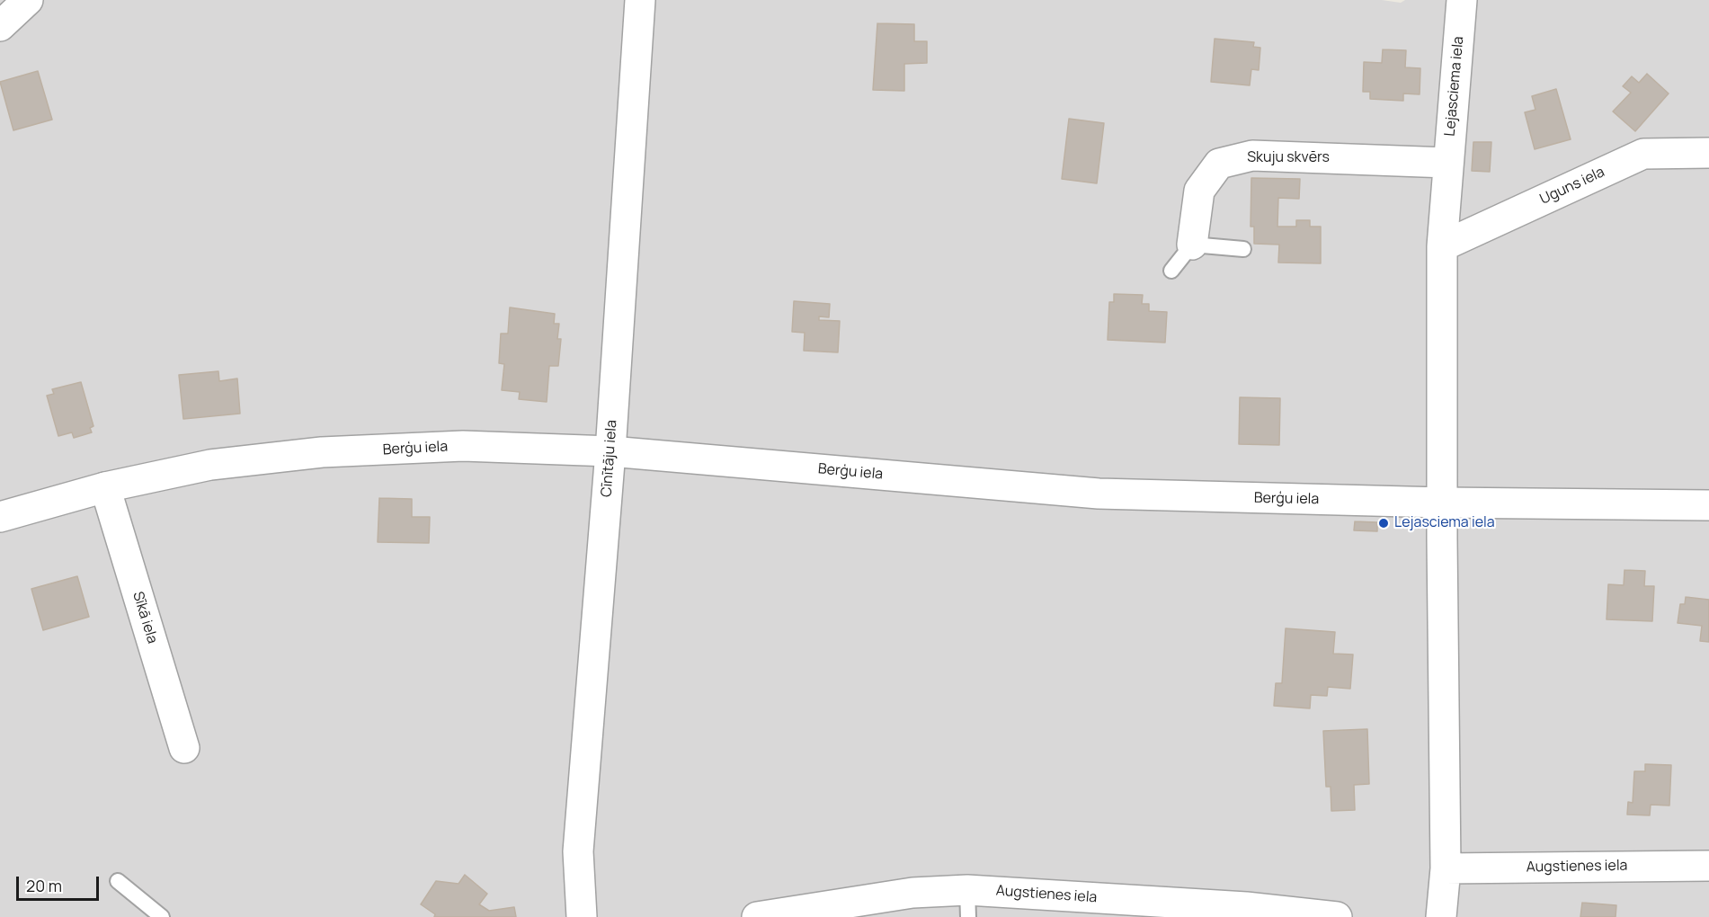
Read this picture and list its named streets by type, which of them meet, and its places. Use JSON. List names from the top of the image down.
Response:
{
  "streets": {
    "street": [
      "Lejasciema iela",
      "Skuju skvērs",
      "Uguns iela",
      "Berģu iela",
      "Cīnītāju iela",
      "Sīkā iela",
      "Augstienes iela"
    ]
  },
  "crossings": [
    ["Lejasciema iela", "Skuju skvērs"],
    ["Lejasciema iela", "Uguns iela"],
    ["Lejasciema iela", "Berģu iela"],
    ["Lejasciema iela", "Augstienes iela"],
    ["Berģu iela", "Cīnītāju iela"],
    ["Berģu iela", "Sīkā iela"]
  ],
  "places": ["Lejasciema iela"],
  "scale_bar": "20 m"
}
